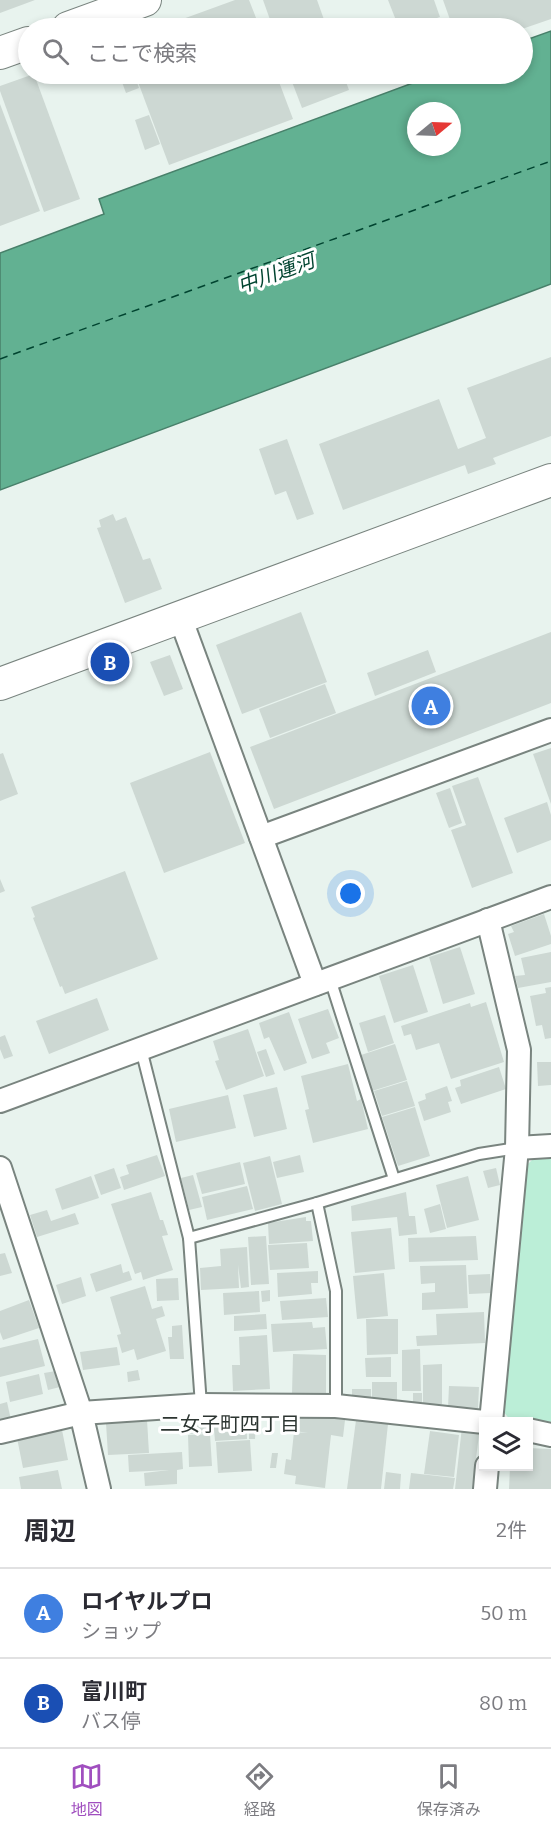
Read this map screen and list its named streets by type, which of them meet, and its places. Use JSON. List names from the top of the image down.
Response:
{
  "districts": ["二女子町四丁目"],
  "water": ["中川運河"],
  "north": "right",
  "page": {
    "search": "ここで検索",
    "pins": ["B", "A"],
    "heading": ["周辺", "2件"],
    "list": [
      {
        "mark": "A",
        "name": "ロイヤルプロ",
        "note": "ショップ",
        "value": "50 m"
      },
      {
        "mark": "B",
        "name": "富川町",
        "note": "バス停",
        "value": "80 m"
      }
    ],
    "nav": ["地図", "経路", "保存済み"]
  }
}
